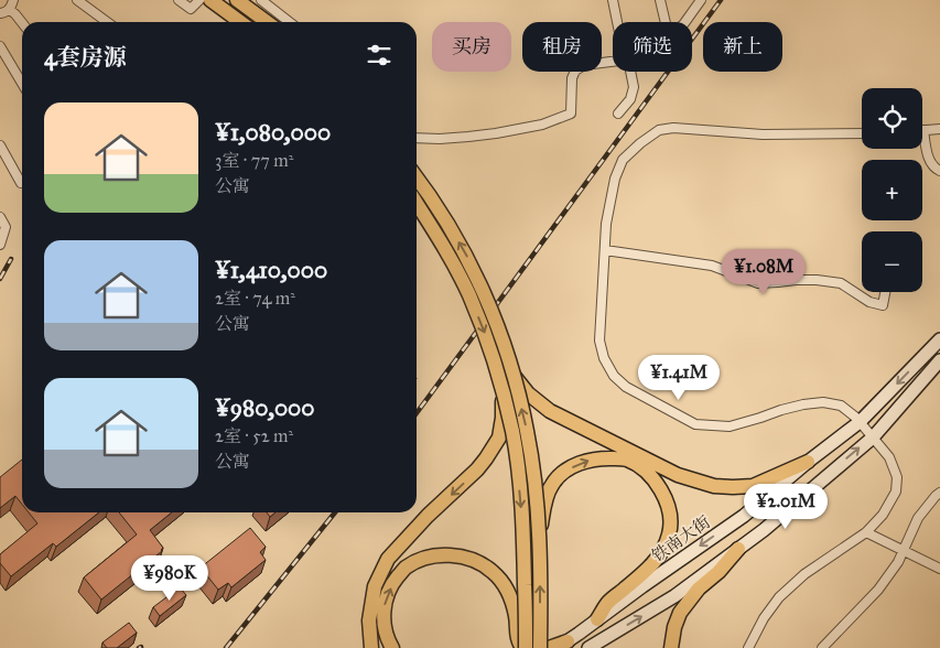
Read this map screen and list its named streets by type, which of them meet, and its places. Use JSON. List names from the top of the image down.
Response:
{
  "streets": {
    "main road": ["铁南大街"]
  },
  "page": {
    "chip": [
      "买房",
      "租房",
      "筛选",
      "新上"
    ],
    "heading": "4套房源",
    "map_buttons": ["+", "−"],
    "list": [
      {
        "name": "¥1,080,000",
        "note": "3室 · 77 m² · 公寓"
      },
      {
        "name": "¥1,410,000",
        "note": "2室 · 74 m² · 公寓"
      },
      {
        "name": "¥980,000",
        "note": "2室 · 52 m² · 公寓"
      }
    ],
    "price": [
      "¥1.08M",
      "¥1.41M",
      "¥2.01M",
      "¥980K"
    ]
  }
}
